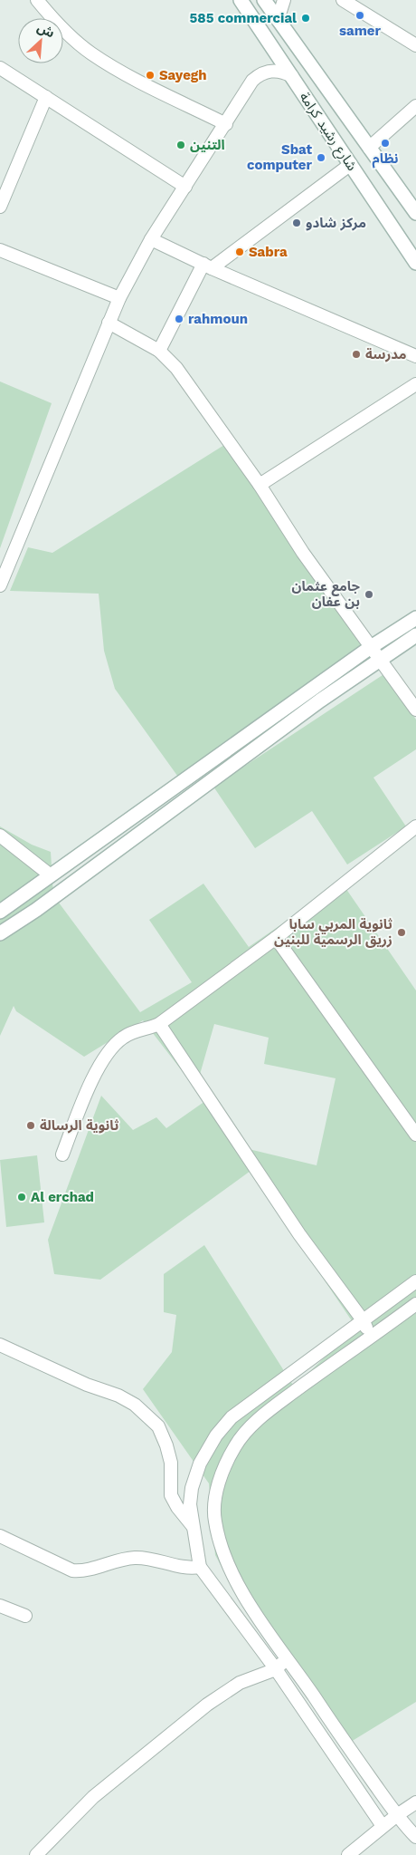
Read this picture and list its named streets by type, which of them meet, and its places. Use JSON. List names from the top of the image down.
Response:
{
  "streets": {
    "street": ["شارع رشيد كرامة"]
  },
  "places": [
    "samer",
    "585 commercial",
    "Sayegh",
    "نظام",
    "التنين",
    "Sbat computer",
    "مركز شادو",
    "Sabra",
    "rahmoun",
    "مدرسة",
    "جامع عثمان بن عفان",
    "ثانوية المربي سابا زريق الرسمية للبنين",
    "ثانوية الرسالة",
    "Al erchad"
  ],
  "north": "top right"
}
